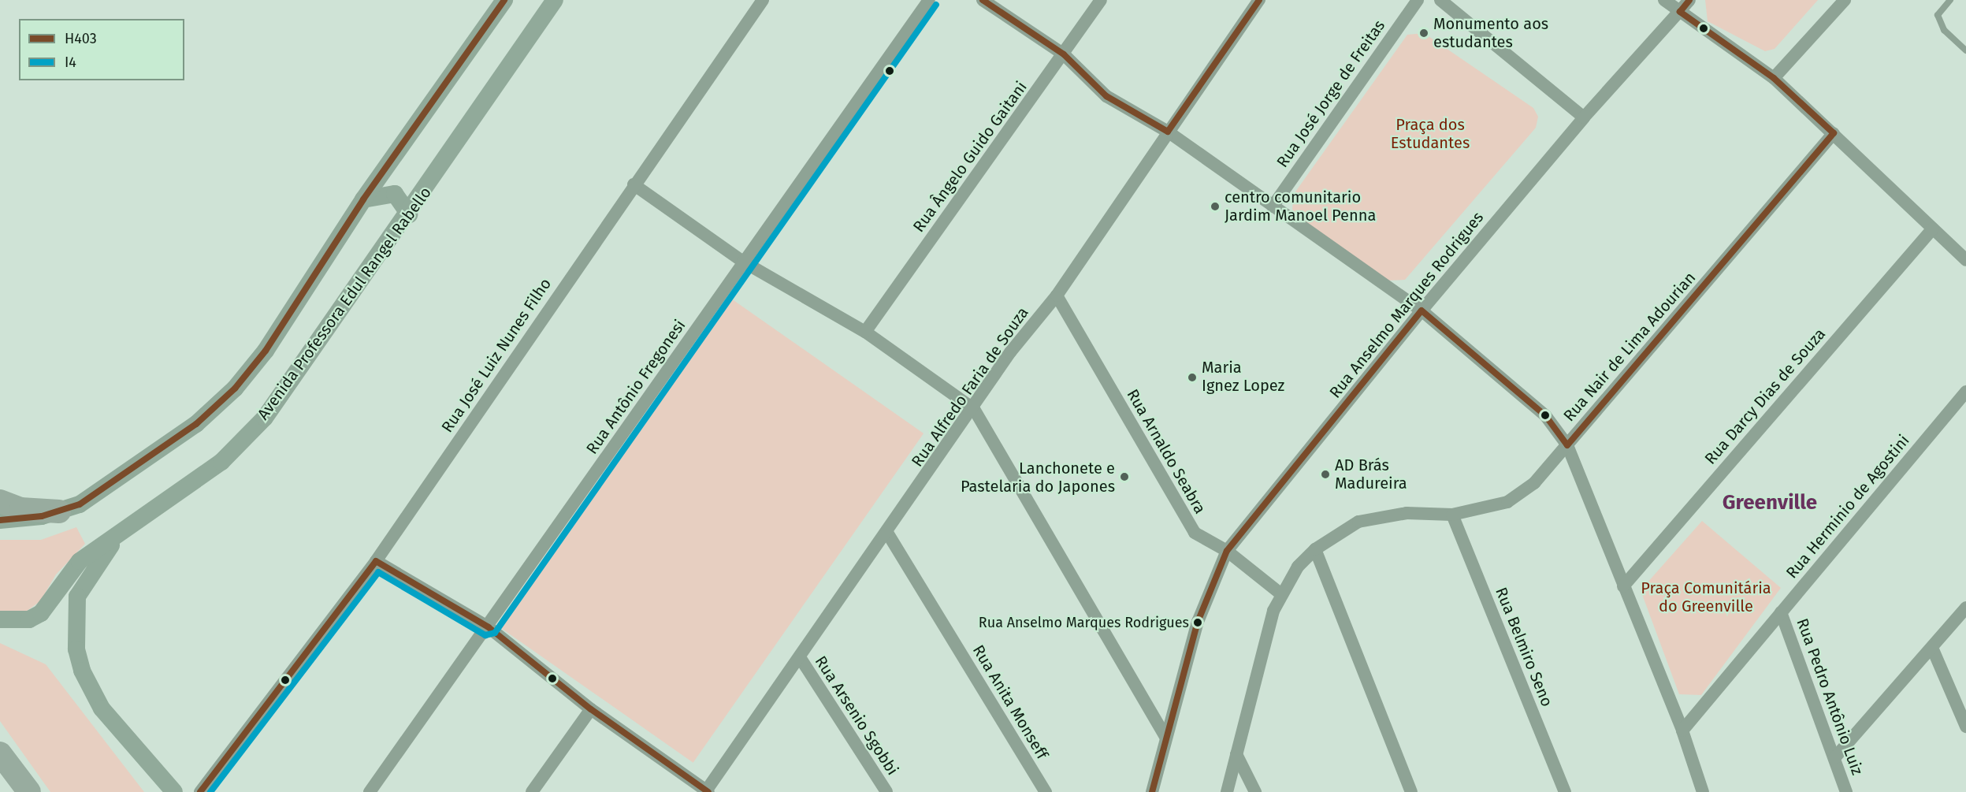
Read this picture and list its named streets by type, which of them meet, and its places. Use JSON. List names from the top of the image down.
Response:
{
  "streets": {
    "main road": ["Avenida Professora Edul Rangel Rabello"],
    "street": [
      "Rua José Jorge de Freitas",
      "Rua Ângelo Guido Gaitani",
      "Rua Anselmo Marques Rodrigues",
      "Rua Nair de Lima Adourian",
      "Rua José Luiz Nunes Filho",
      "Rua Antônio Fregonesi",
      "Rua Alfredo Faria de Souza",
      "Rua Darcy Dias de Souza",
      "Rua Arnaldo Seabra",
      "Rua Herminio de Agostini",
      "Rua Belmiro Seno",
      "Rua Pedro Antônio Luiz",
      "Rua Anita Monseff",
      "Rua Arsenio Sgobbi"
    ]
  },
  "crossings": [
    ["Rua Anselmo Marques Rodrigues", "Rua Arnaldo Seabra"],
    ["Rua Nair de Lima Adourian", "Rua Arnaldo Seabra"],
    ["Rua Nair de Lima Adourian", "Rua Belmiro Seno"],
    ["Rua Alfredo Faria de Souza", "Rua Arnaldo Seabra"],
    ["Rua Alfredo Faria de Souza", "Rua Anita Monseff"],
    ["Rua Alfredo Faria de Souza", "Rua Arsenio Sgobbi"],
    ["Rua Herminio de Agostini", "Rua Pedro Antônio Luiz"]
  ],
  "districts": ["Greenville"],
  "parks": ["Praça dos Estudantes", "Praça Comunitária do Greenville"],
  "places": [
    "Monumento aos estudantes",
    "centro comunitario Jardim Manoel Penna",
    "Maria Ignez Lopez",
    "AD Brás Madureira",
    "Lanchonete e Pastelaria do Japones",
    "Rua Anselmo Marques Rodrigues"
  ],
  "lines": ["transit line H403", "transit line I4"],
  "legend": ["H403", "I4"]
}
